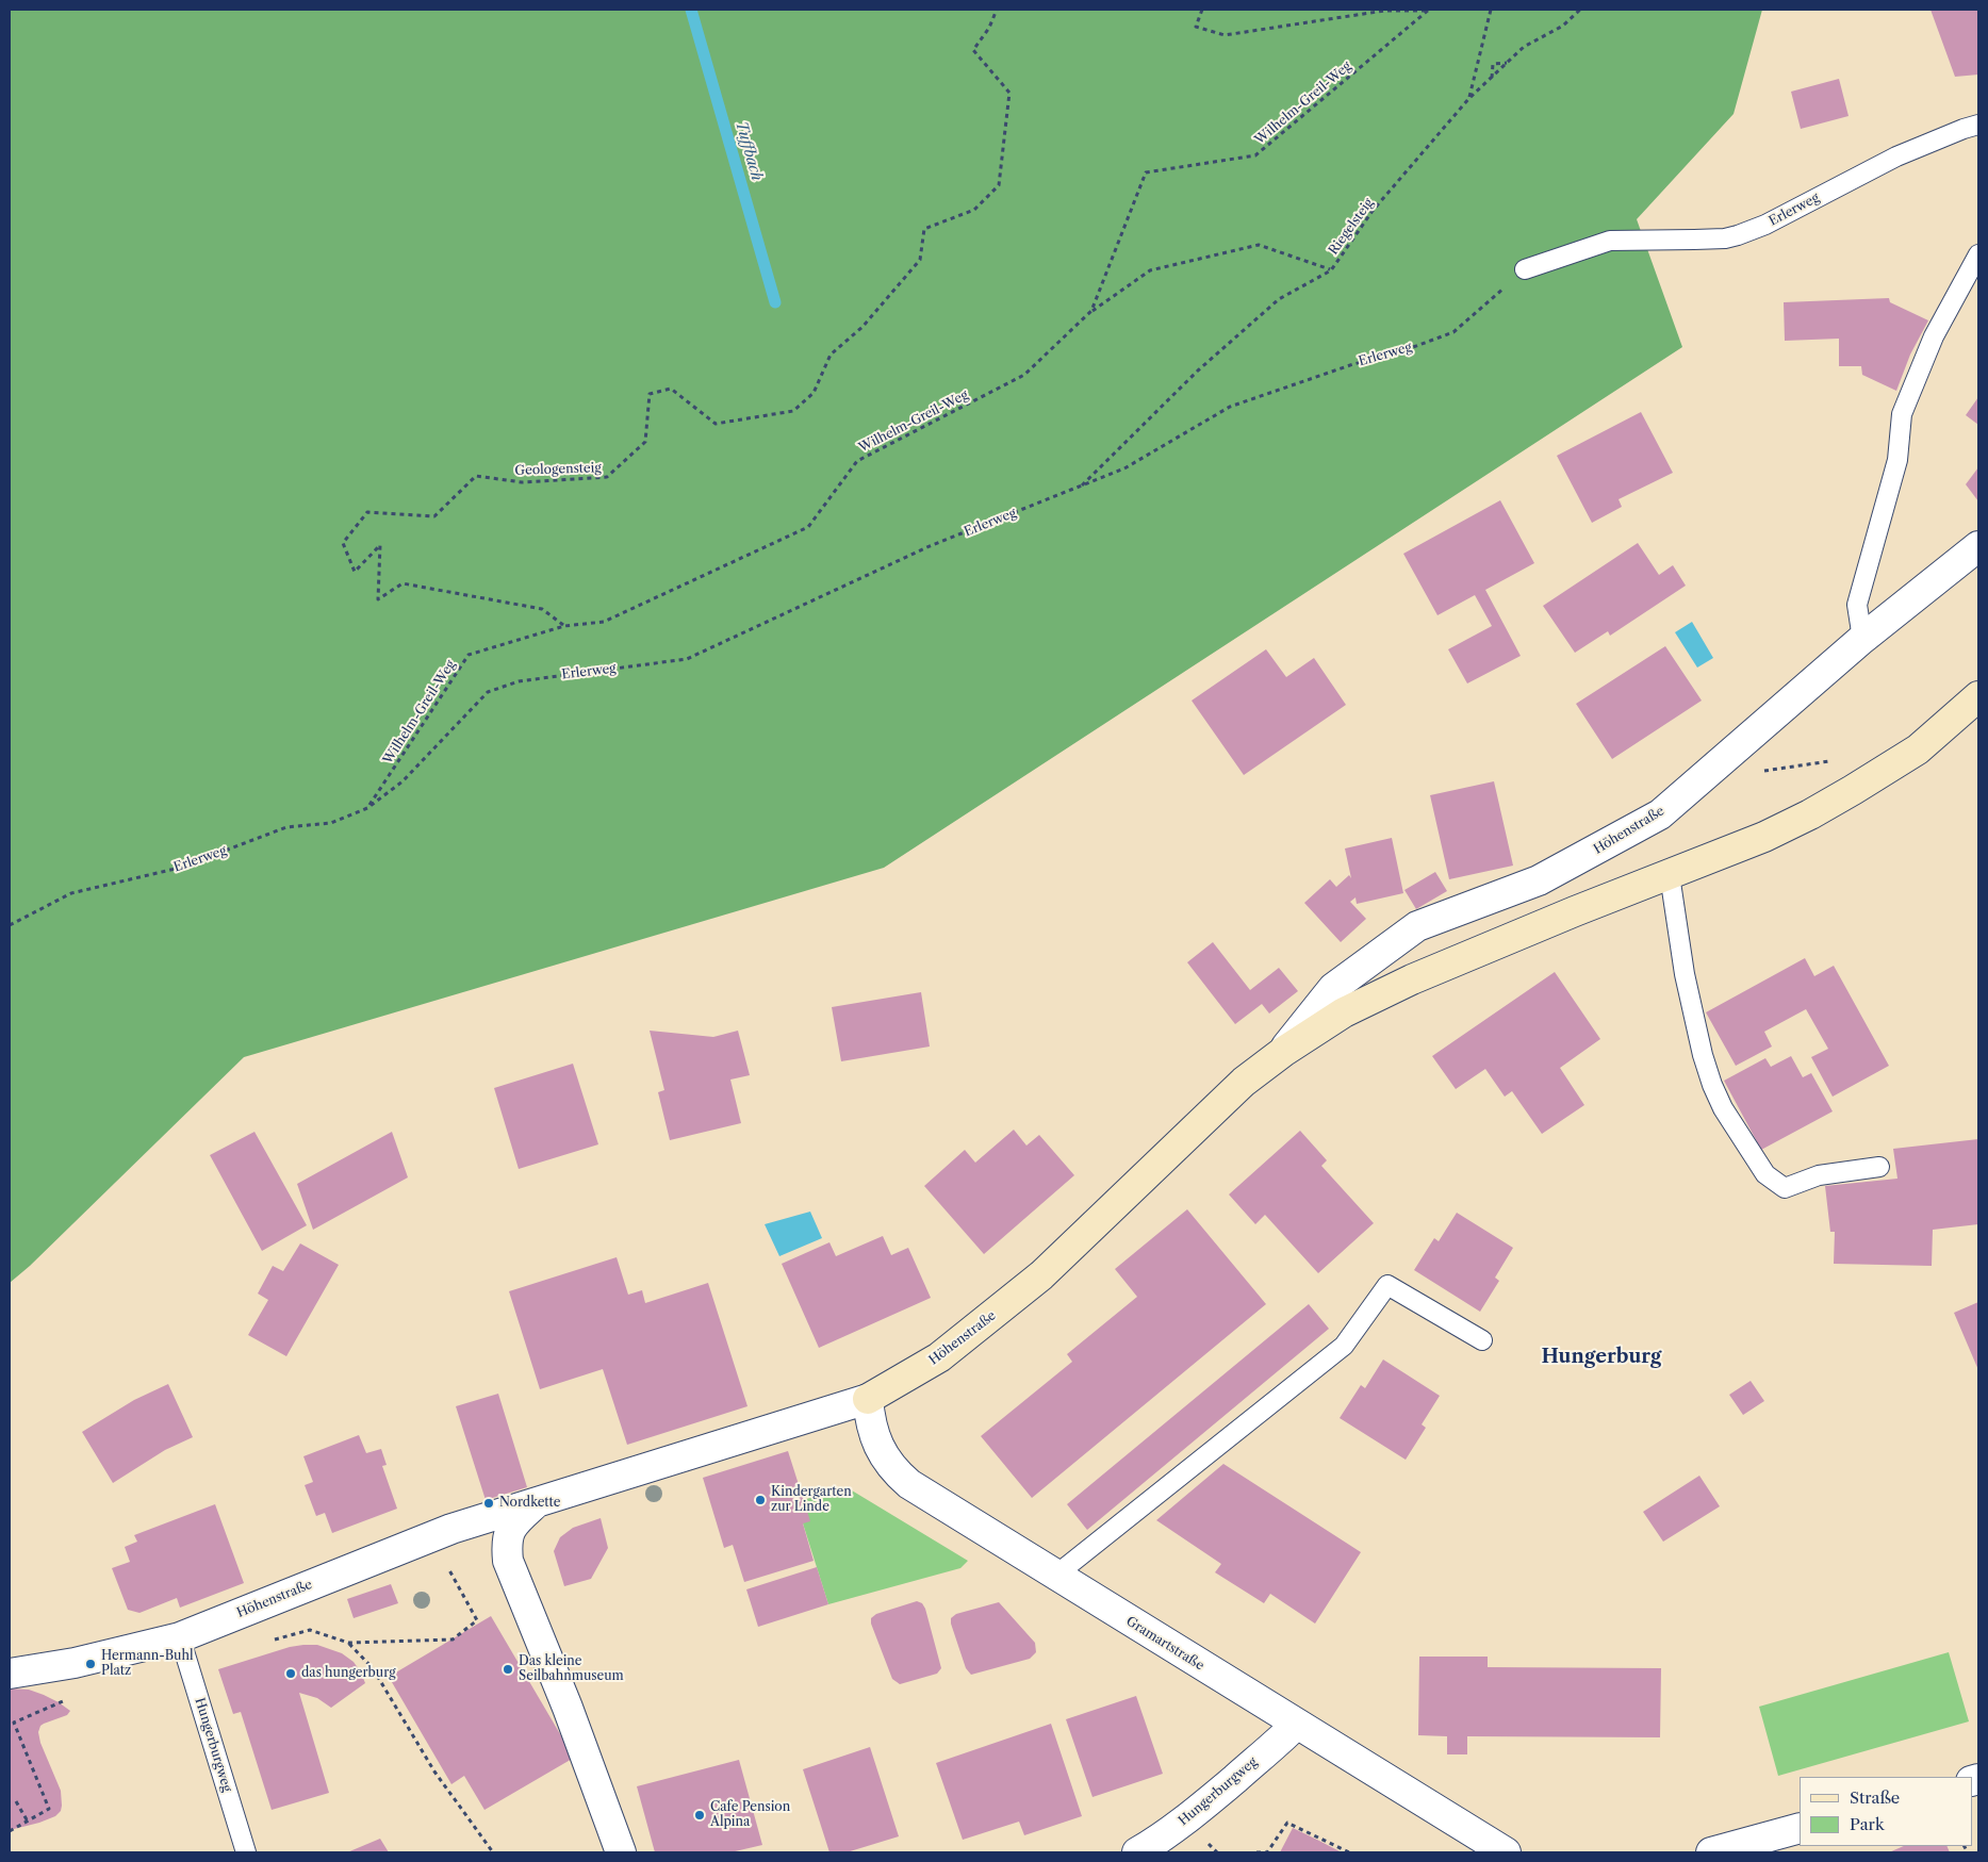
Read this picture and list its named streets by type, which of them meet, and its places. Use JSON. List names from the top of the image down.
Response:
{
  "streets": {
    "street": ["Höhenstraße", "Gramartstraße", "Hungerburgweg"],
    "lane": ["Erlerweg"],
    "path": ["Wilhelm-Greil-Weg", "Riegelsteig", "Geologensteig"]
  },
  "crossings": [
    ["Wilhelm-Greil-Weg", "Erlerweg"],
    ["Wilhelm-Greil-Weg", "Geologensteig"],
    ["Erlerweg", "Riegelsteig"],
    ["Höhenstraße", "Gramartstraße"],
    ["Höhenstraße", "Hungerburgweg"],
    ["Gramartstraße", "Hungerburgweg"]
  ],
  "districts": ["Hungerburg"],
  "water": ["Tuffbach"],
  "places": [
    "Kindergarten zur Linde",
    "Nordkette",
    "Hermann-Buhl Platz",
    "Das kleine Seilbahnmuseum",
    "das hungerburg",
    "Cafe Pension Alpina"
  ],
  "legend": ["Straße", "Park"]
}
